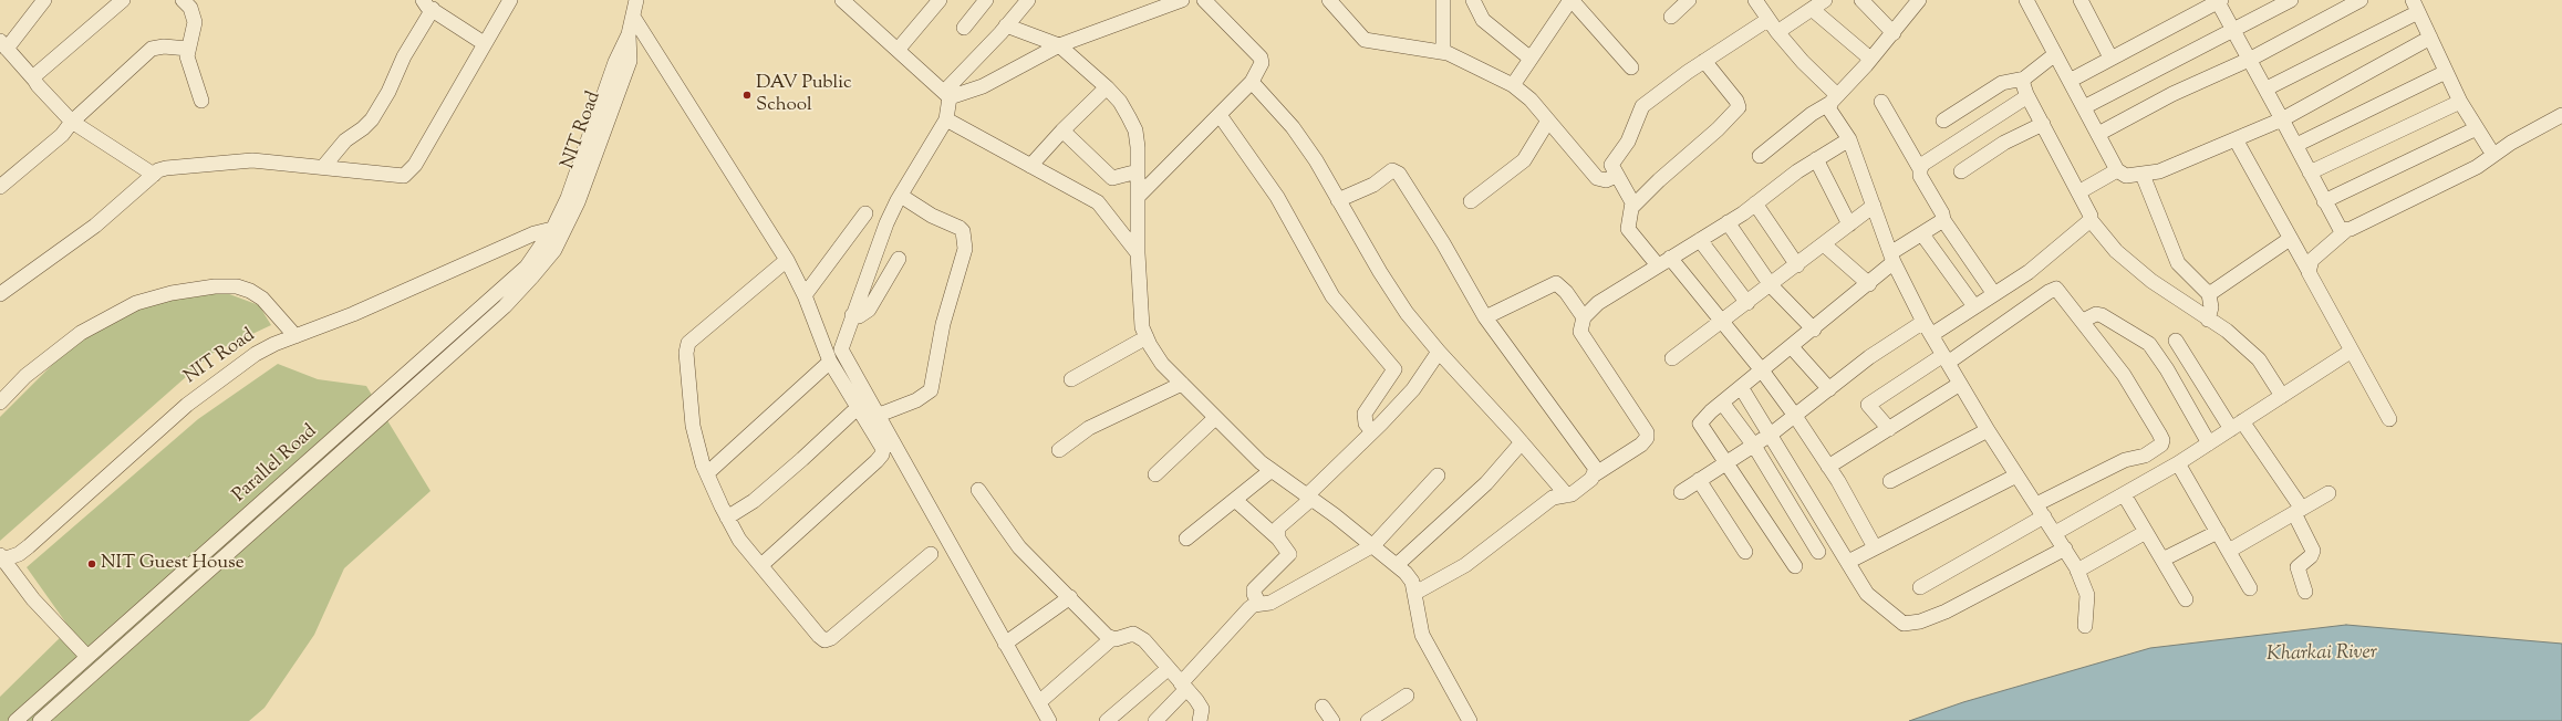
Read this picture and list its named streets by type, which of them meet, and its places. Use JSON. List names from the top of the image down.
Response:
{
  "streets": {
    "street": ["NIT Road", "Parallel Road"]
  },
  "crossings": [
    ["NIT Road", "Parallel Road"]
  ],
  "water": ["Kharkai River"],
  "places": ["DAV Public School", "NIT Guest House"]
}
